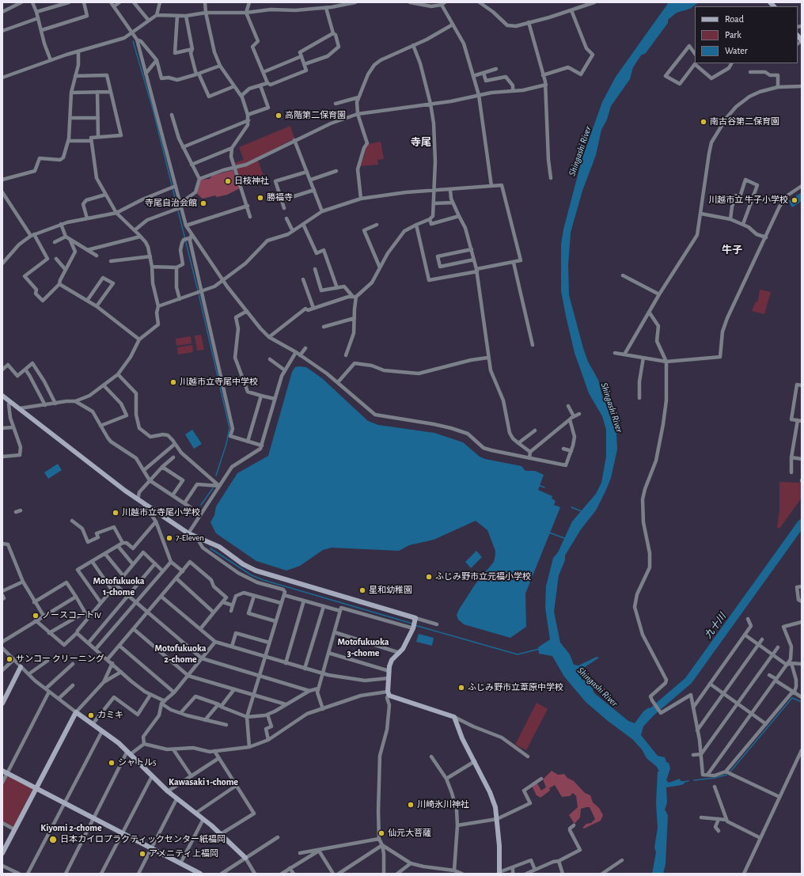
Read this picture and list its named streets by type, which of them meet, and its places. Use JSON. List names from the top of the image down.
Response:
{
  "districts": [
    "寺尾",
    "牛子",
    "Motofukuoka 1-chome",
    "Motofukuoka 3-chome",
    "Motofukuoka 2-chome",
    "Kawasaki 1-chome",
    "Kiyomi 2-chome"
  ],
  "water": ["Shingashi River", "九十川"],
  "places": [
    "高階第二保育園",
    "南古谷第二保育園",
    "日枝神社",
    "勝福寺",
    "川越市立 牛子小学校",
    "寺尾自治会館",
    "川越市立寺尾中学校",
    "川越市立寺尾小学校",
    "7-Eleven",
    "ふじみ野市立元福小学校",
    "星和幼稚園",
    "ノースコートIV",
    "サンコー クリーニング",
    "ふじみ野市立葦原中学校",
    "カミキ",
    "シャトル5",
    "川崎氷川神社",
    "仙元大菩薩",
    "日本カイロプラクティックセンター紙福岡",
    "アメニティ上福岡"
  ],
  "legend": ["Road", "Park", "Water"]
}
